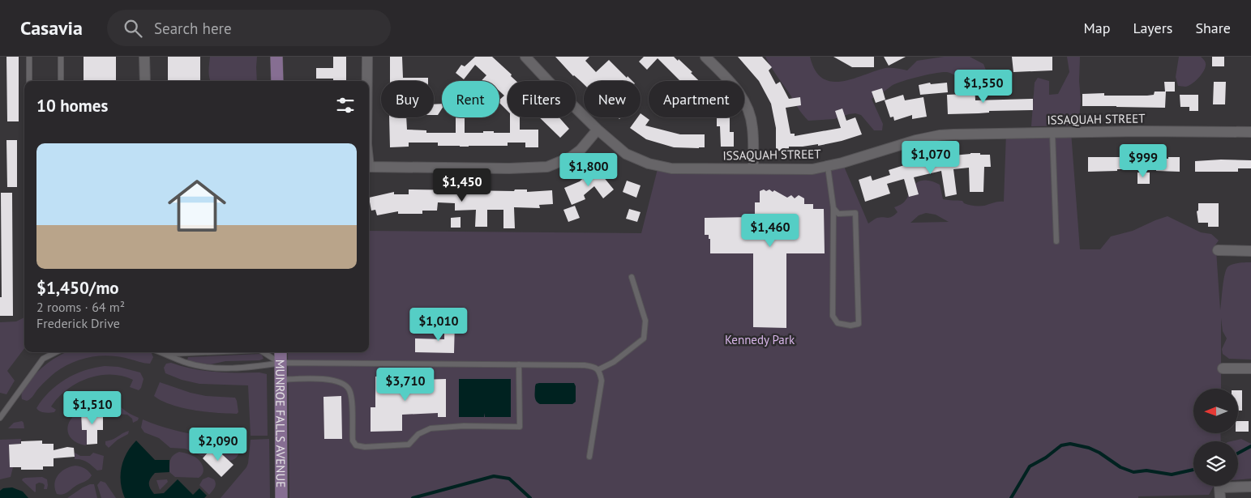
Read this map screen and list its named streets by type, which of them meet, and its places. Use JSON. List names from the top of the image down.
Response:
{
  "streets": {
    "street": ["ISSAQUAH STREET", "MUNROE FALLS AVENUE"]
  },
  "parks": ["Kennedy Park"],
  "north": "left",
  "page": {
    "header": "Casavia",
    "search": "Search here",
    "nav": ["Map", "Layers", "Share"],
    "price": [
      "$1,550",
      "$1,070",
      "$999",
      "$1,800",
      "$1,450",
      "$1,460",
      "$1,010",
      "$3,710",
      "$1,510",
      "$2,090"
    ],
    "chip": [
      "Buy",
      "Rent",
      "Filters",
      "New",
      "Apartment"
    ],
    "heading": "10 homes",
    "list": [
      {
        "name": "$1,450/mo",
        "note": "2 rooms · 64 m² · Frederick Drive"
      }
    ]
  }
}
